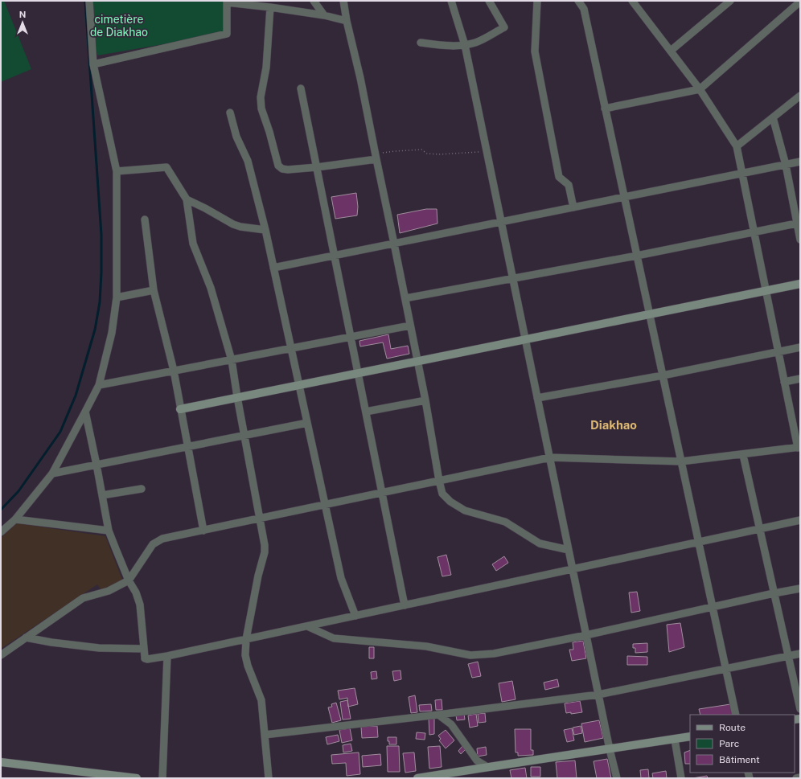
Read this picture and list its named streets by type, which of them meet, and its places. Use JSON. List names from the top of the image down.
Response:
{
  "districts": ["Diakhao"],
  "parks": ["cimetière de Diakhao"],
  "legend": ["Route", "Parc", "Bâtiment"],
  "north": "top"
}
